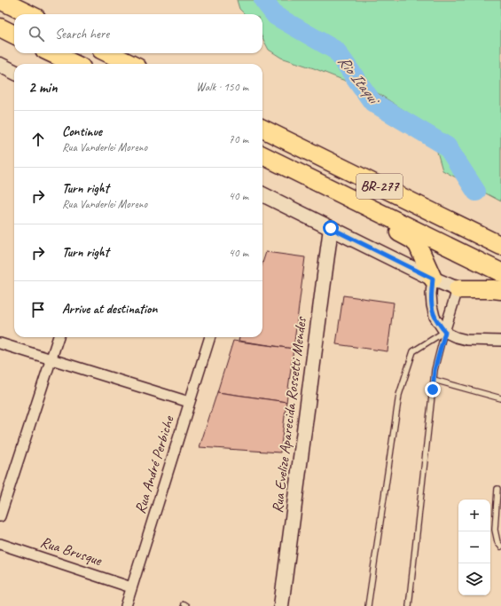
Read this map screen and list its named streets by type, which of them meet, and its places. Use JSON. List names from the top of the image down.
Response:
{
  "streets": {
    "highway": ["BR-277"],
    "street": ["Rua Evelize Aparecida Rossetti Mendes", "Rua André Perbiche", "Rua Brusque"]
  },
  "crossings": [
    ["Rua André Perbiche", "Rua Brusque"]
  ],
  "water": ["Rio Itaqui"],
  "page": {
    "search": "Search here",
    "heading": ["2 min", "Walk · 150 m"],
    "list": [
      ["Continue", "Rua Vanderlei Moreno", "70 m"],
      ["Turn right", "Rua Vanderlei Moreno", "40 m"],
      ["Turn right", "40 m"],
      "Arrive at destination"
    ],
    "map_buttons": ["+", "−"]
  }
}
